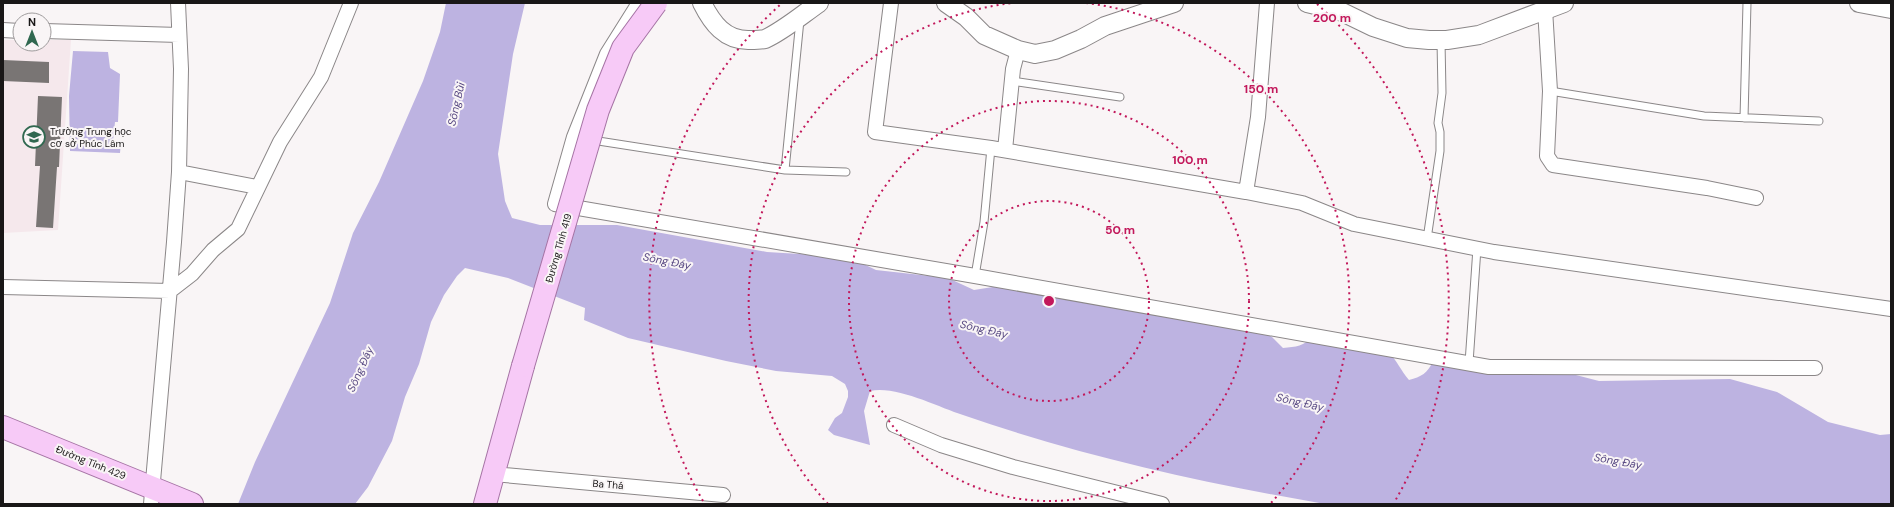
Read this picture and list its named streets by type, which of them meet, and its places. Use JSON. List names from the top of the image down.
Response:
{
  "streets": {
    "main road": ["Đường Tỉnh 419", "Đường Tỉnh 429"],
    "street": ["Ba Thá"]
  },
  "crossings": [
    ["Đường Tỉnh 419", "Ba Thá"]
  ],
  "water": ["Sông Bùi", "Sông Đáy"],
  "places": {
    "school or university": ["Trường Trung học cơ sở Phúc Lâm"]
  },
  "north": "top",
  "rings": [
    "200 m",
    "150 m",
    "100 m",
    "50 m"
  ]
}
